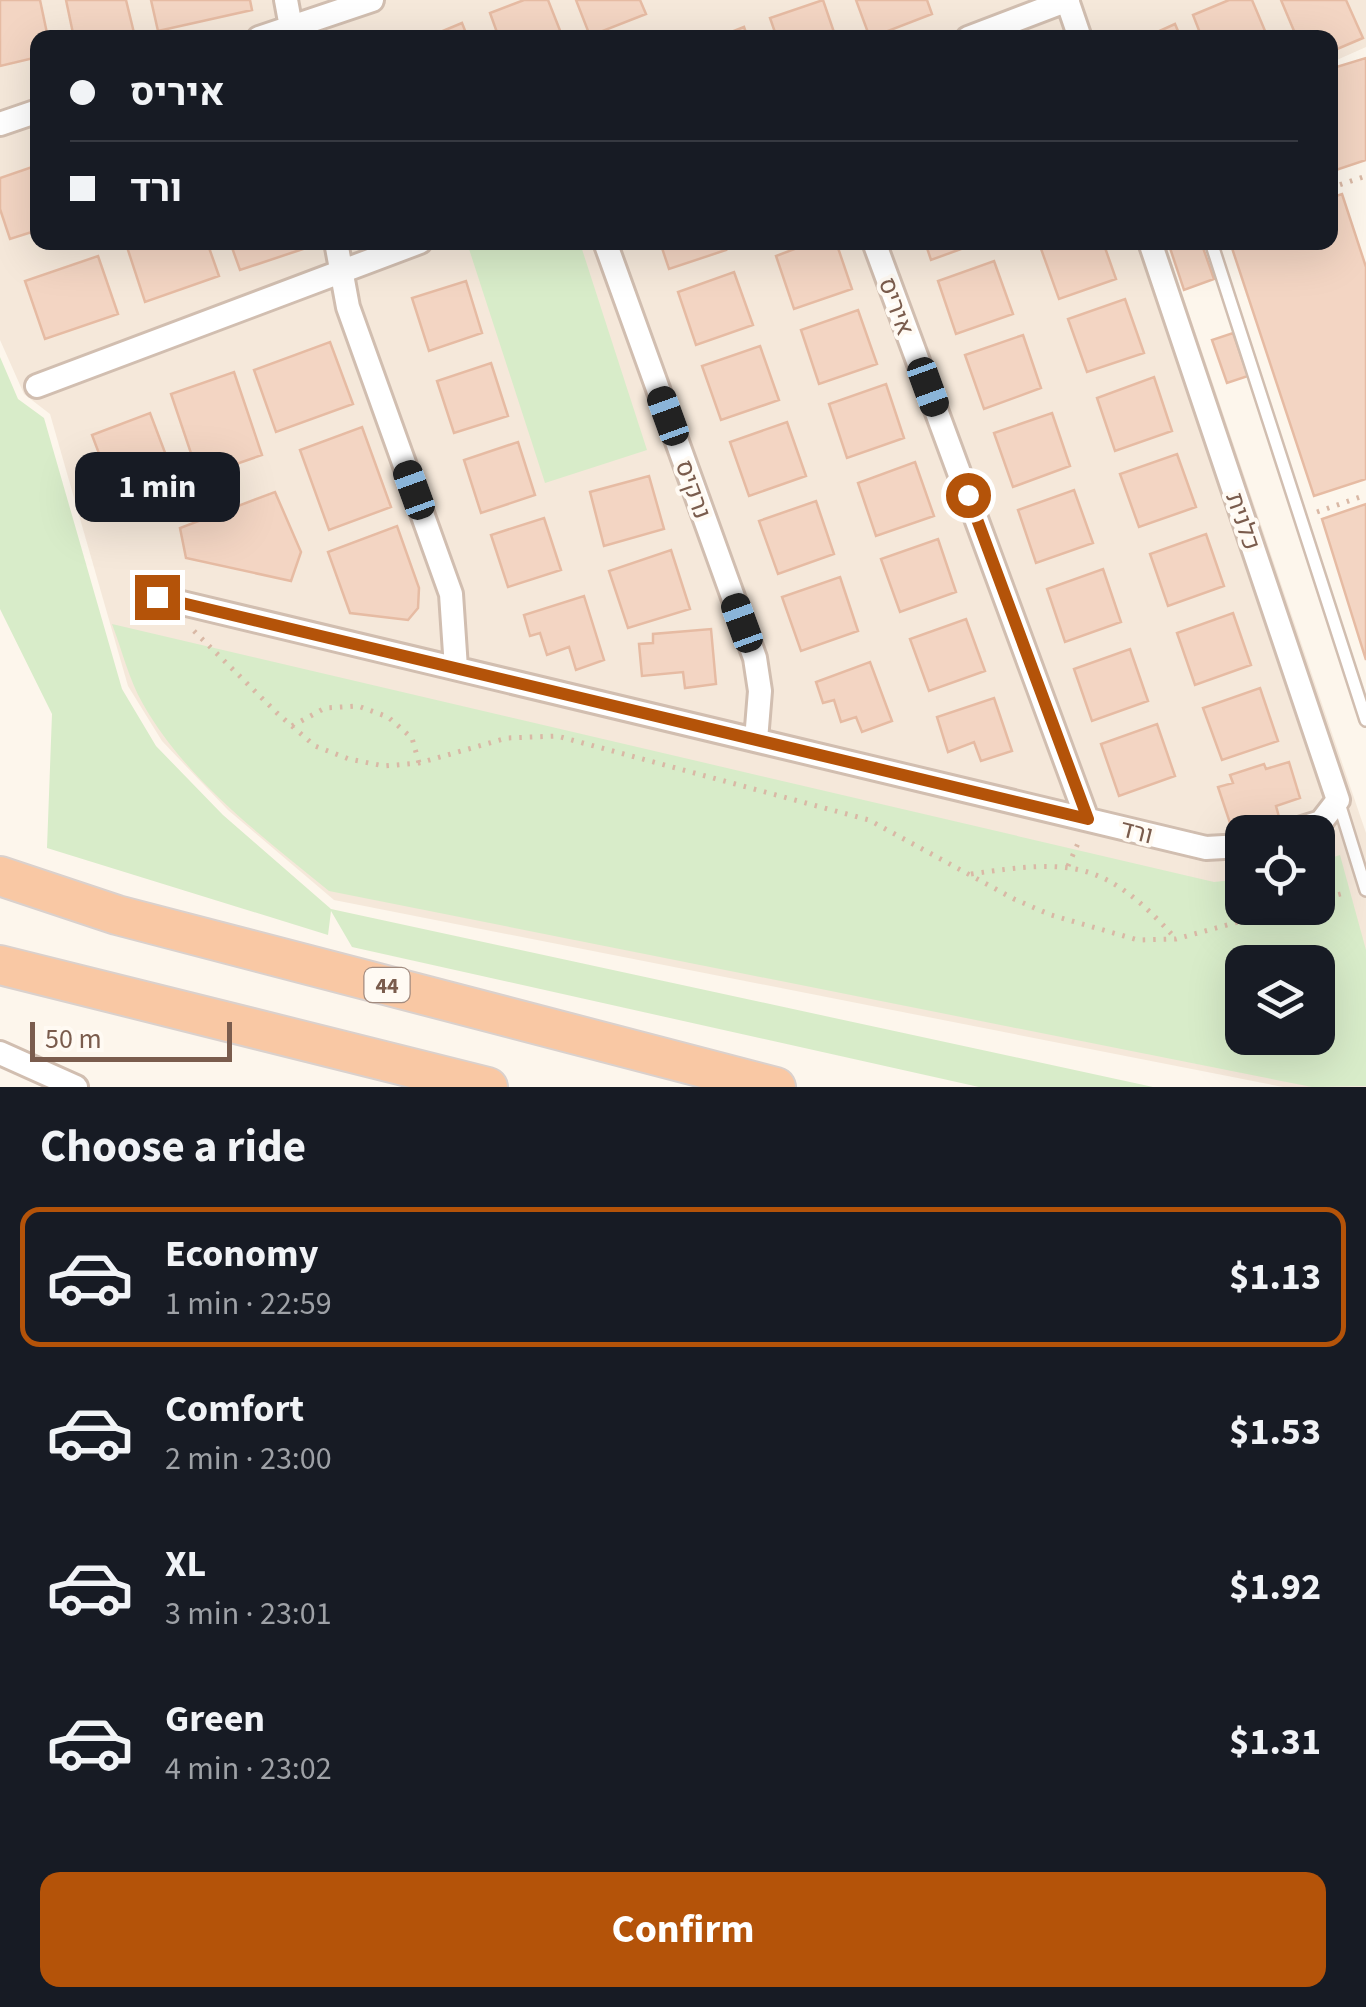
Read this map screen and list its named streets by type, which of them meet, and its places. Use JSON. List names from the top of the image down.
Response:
{
  "streets": {
    "highway": ["44"],
    "street": [
      "איריס",
      "נרקיס",
      "כלנית",
      "ורד"
    ]
  },
  "crossings": [
    ["איריס", "ורד"],
    ["נרקיס", "ורד"]
  ],
  "scale_bar": "50 m",
  "page": {
    "banner": ["איריס", "ורד"],
    "bubble": "1 min",
    "scale": "50 m",
    "heading": "Choose a ride",
    "list": [
      {
        "name": "Economy",
        "note": "1 min · 22:59",
        "value": "$1.13"
      },
      {
        "name": "Comfort",
        "note": "2 min · 23:00",
        "value": "$1.53"
      },
      {
        "name": "XL",
        "note": "3 min · 23:01",
        "value": "$1.92"
      },
      {
        "name": "Green",
        "note": "4 min · 23:02",
        "value": "$1.31"
      }
    ],
    "buttons": "Confirm"
  }
}
